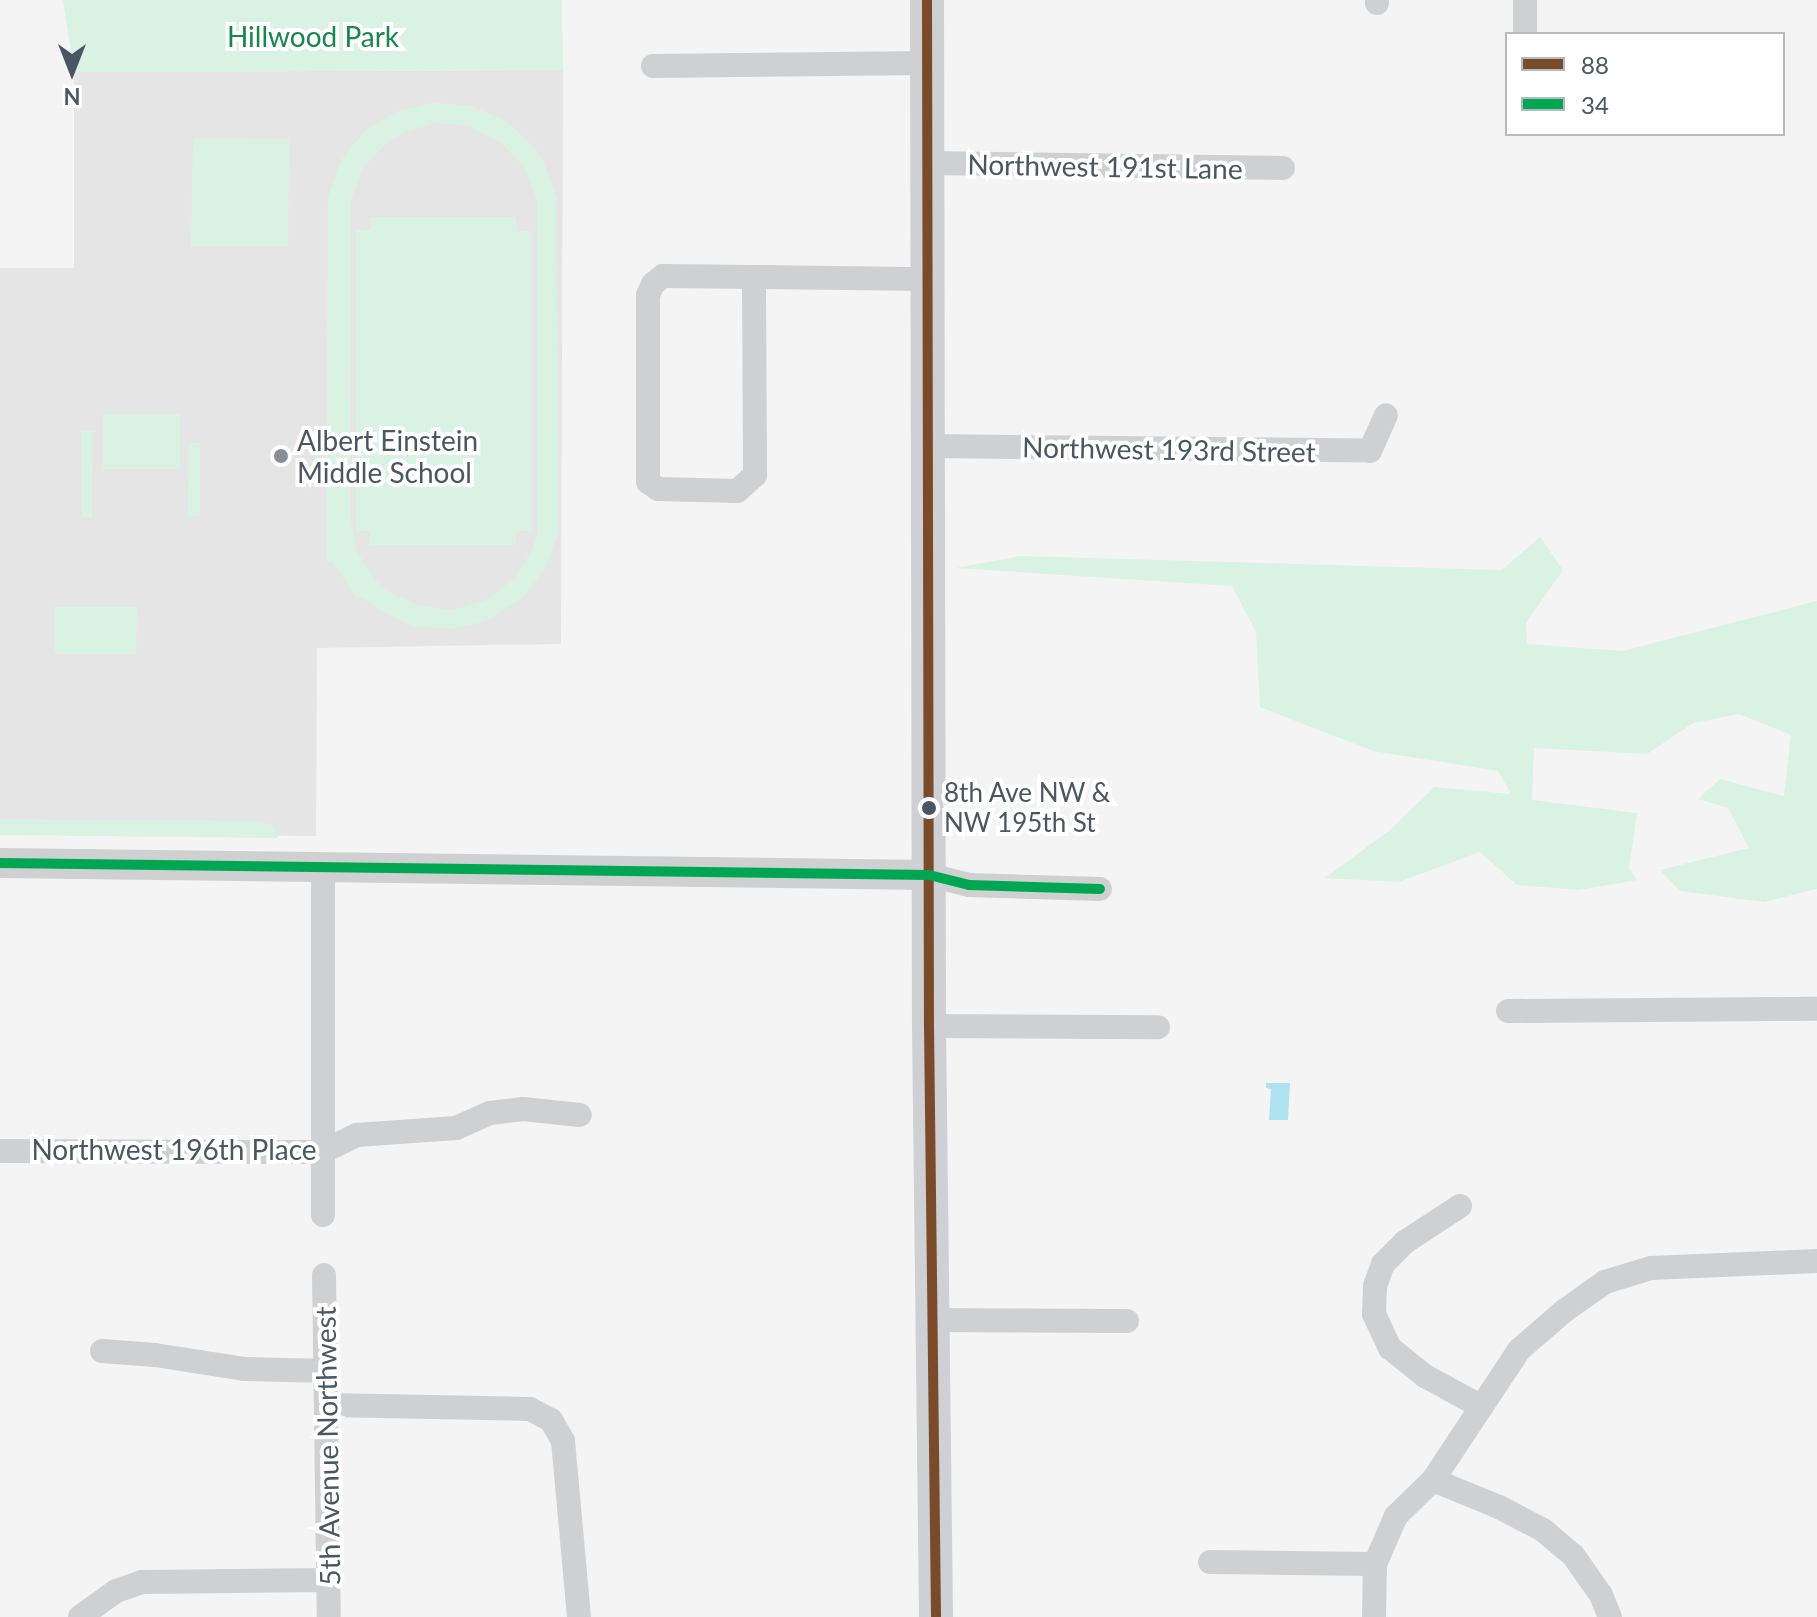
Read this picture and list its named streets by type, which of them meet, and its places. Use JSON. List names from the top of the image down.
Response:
{
  "streets": {
    "street": [
      "Northwest 191st Lane",
      "Northwest 193rd Street",
      "Northwest 196th Place",
      "5th Avenue Northwest"
    ]
  },
  "parks": ["Hillwood Park"],
  "places": ["Albert Einstein Middle School", "8th Ave NW & NW 195th St"],
  "lines": ["transit line 88", "transit line 34"],
  "legend": ["88", "34"],
  "north": "bottom"
}
